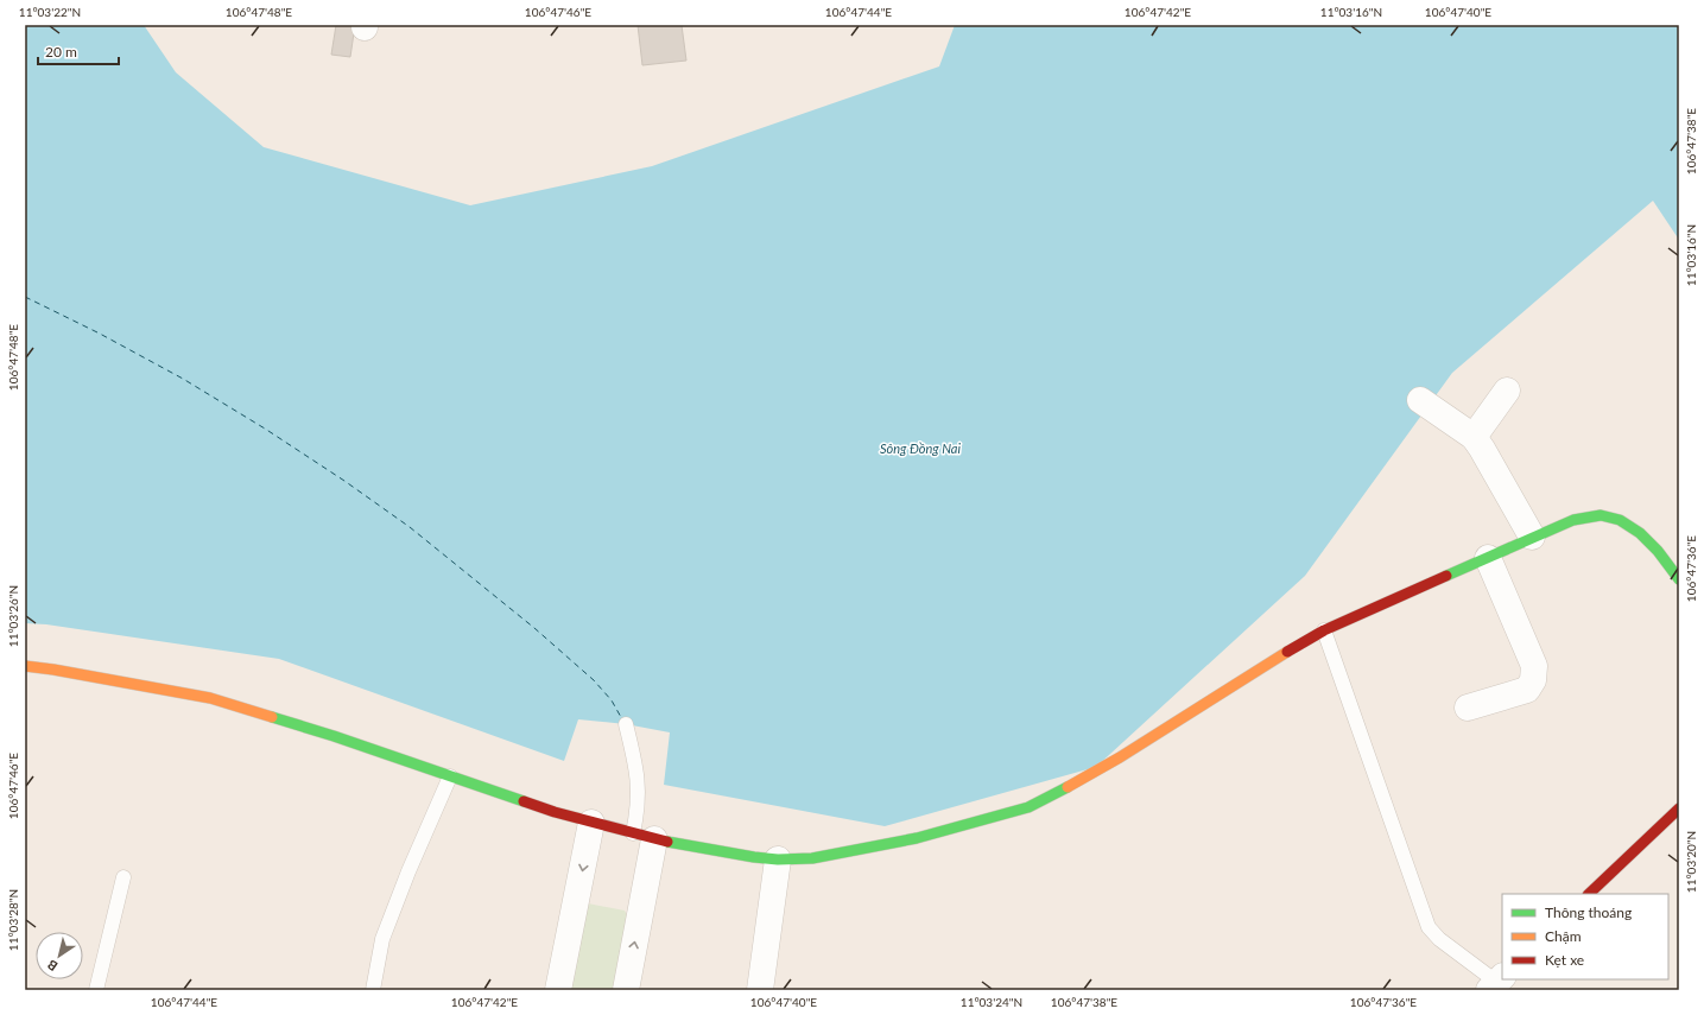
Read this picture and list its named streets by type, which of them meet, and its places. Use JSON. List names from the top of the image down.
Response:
{
  "water": ["Sông Đồng Nai"],
  "legend": ["Thông thoáng", "Chậm", "Kẹt xe"],
  "scale_bar": "20 m",
  "north": "bottom left",
  "coordinates": [
    "11°03'22\"N",
    "106°47'48\"E",
    "106°47'46\"E",
    "106°47'44\"E",
    "106°47'42\"E",
    "11°03'16\"N",
    "106°47'40\"E",
    "106°47'38\"E",
    "106°47'36\"E",
    "11°03'26\"N",
    "11°03'20\"N",
    "11°03'28\"N",
    "11°03'24\"N"
  ]
}
